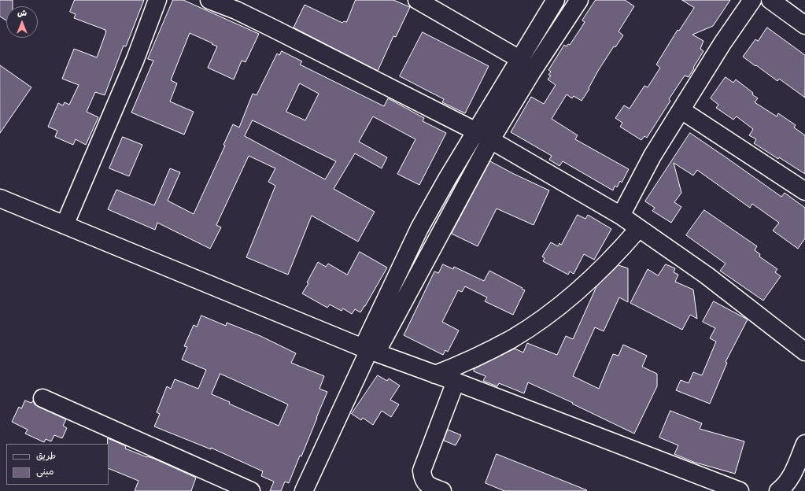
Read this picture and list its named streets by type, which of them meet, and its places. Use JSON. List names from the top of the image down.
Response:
{
  "legend": ["طريق", "مبنى"],
  "north": "top"
}
